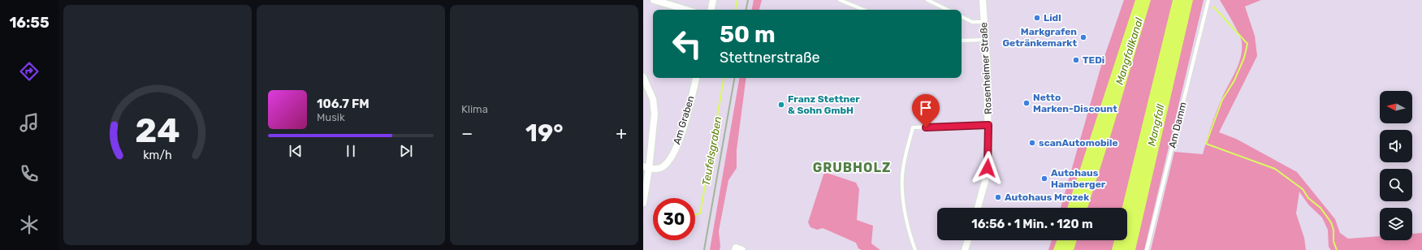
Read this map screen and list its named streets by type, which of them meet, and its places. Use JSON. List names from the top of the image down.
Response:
{
  "streets": {
    "street": ["Rosenheimer Straße", "Am Graben"],
    "lane": ["Am Damm"]
  },
  "districts": ["GRUBHOLZ"],
  "water": ["Mangfallkanal", "Mangfall", "Teufelsgraben"],
  "places": [
    "Lidl",
    "Markgrafen Getränkemarkt",
    "TEDi",
    "Netto Marken-Discount",
    "Franz Stettner & Sohn GmbH",
    "scanAutomobile",
    "Autohaus Hamberger",
    "Autohaus Mrozek"
  ],
  "north": "left",
  "page": {
    "tabs": "16:55",
    "tile": "Klima",
    "turn": ["50 m", "Stettnerstraße"],
    "song": ["106.7 FM", "Musik"],
    "heat": ["−", "19°", "+"],
    "limit": "30",
    "trip": "16:56 · 1 Min. · 120 m",
    "gauge": ["24", "km/h"]
  }
}
